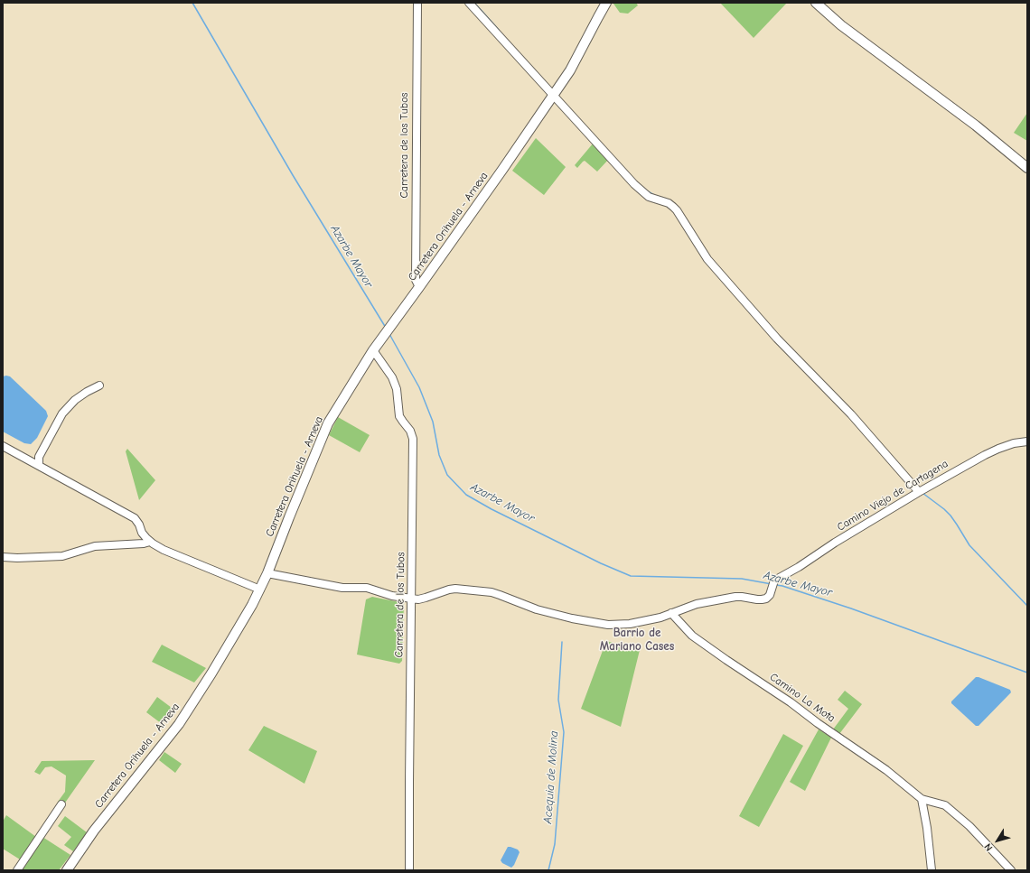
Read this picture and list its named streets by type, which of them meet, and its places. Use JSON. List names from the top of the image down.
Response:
{
  "streets": {
    "main road": ["Carretera Orihuela - Arneva"],
    "street": ["Carretera de los Tubos", "Camino Viejo de Cartagena", "Camino La Mota"]
  },
  "crossings": [
    ["Carretera de los Tubos", "Carretera Orihuela - Arneva"],
    ["Camino Viejo de Cartagena", "Camino La Mota"]
  ],
  "districts": ["Barrio de Mariano Cases"],
  "water": ["Azarbe Mayor", "Acequia de Molina"],
  "north": "bottom left"
}
